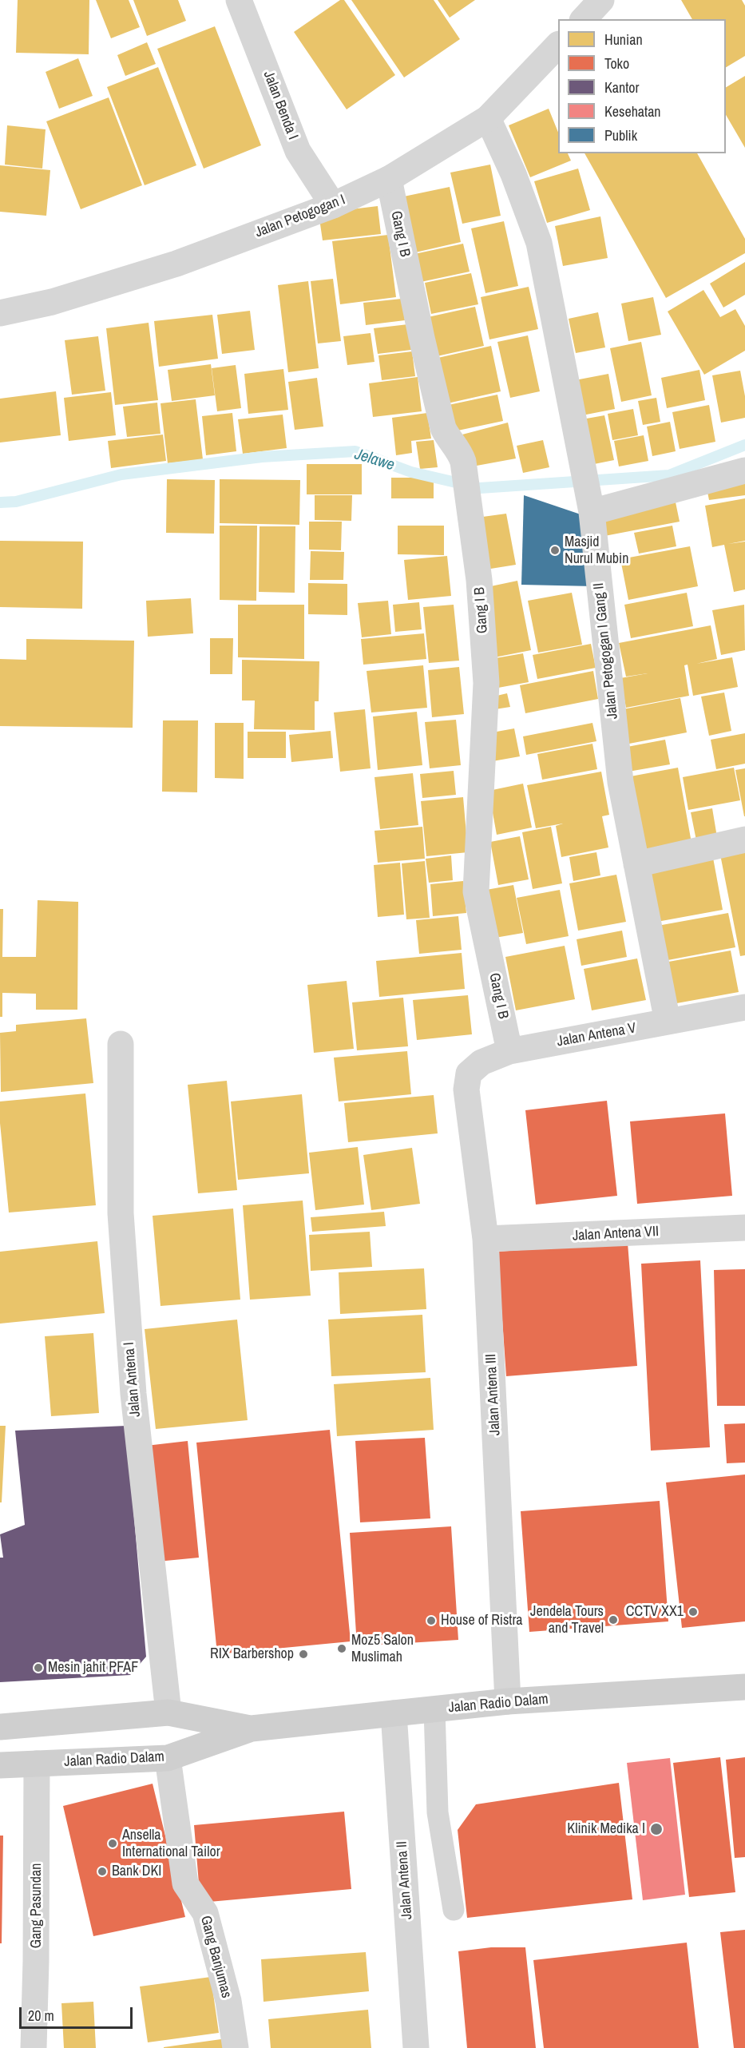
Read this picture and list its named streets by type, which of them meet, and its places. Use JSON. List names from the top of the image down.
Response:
{
  "streets": {
    "main road": ["Jalan Radio Dalam"],
    "street": [
      "Jalan Benda I",
      "Jalan Petogogan I",
      "Gang I B",
      "Jalan Petogogan I Gang II",
      "Jalan Antena V",
      "Jalan Antena VII",
      "Jalan Antena I",
      "Jalan Antena III",
      "Jalan Antena II",
      "Gang Pasundan",
      "Gang Banjumas"
    ]
  },
  "crossings": [
    ["Jalan Benda I", "Jalan Petogogan I"],
    ["Jalan Petogogan I", "Gang I B"],
    ["Jalan Petogogan I", "Jalan Petogogan I Gang II"],
    ["Gang I B", "Jalan Antena V"],
    ["Jalan Petogogan I Gang II", "Jalan Antena V"],
    ["Jalan Antena V", "Jalan Antena III"],
    ["Jalan Antena VII", "Jalan Antena III"],
    ["Jalan Antena I", "Jalan Radio Dalam"],
    ["Jalan Antena III", "Jalan Radio Dalam"],
    ["Jalan Radio Dalam", "Jalan Antena II"],
    ["Jalan Radio Dalam", "Gang Pasundan"],
    ["Jalan Radio Dalam", "Gang Banjumas"]
  ],
  "water": ["Jelawe"],
  "places": [
    "Masjid Nurul Mubin",
    "CCTV XX1",
    "Jendela Tours and Travel",
    "House of Ristra",
    "Moz5 Salon Muslimah",
    "RIX Barbershop",
    "Mesin jahit PFAF",
    "Klinik Medika I",
    "Ansella International Tailor",
    "Bank DKI"
  ],
  "legend": [
    "Hunian",
    "Toko",
    "Kantor",
    "Kesehatan",
    "Publik"
  ],
  "scale_bar": "20 m"
}
